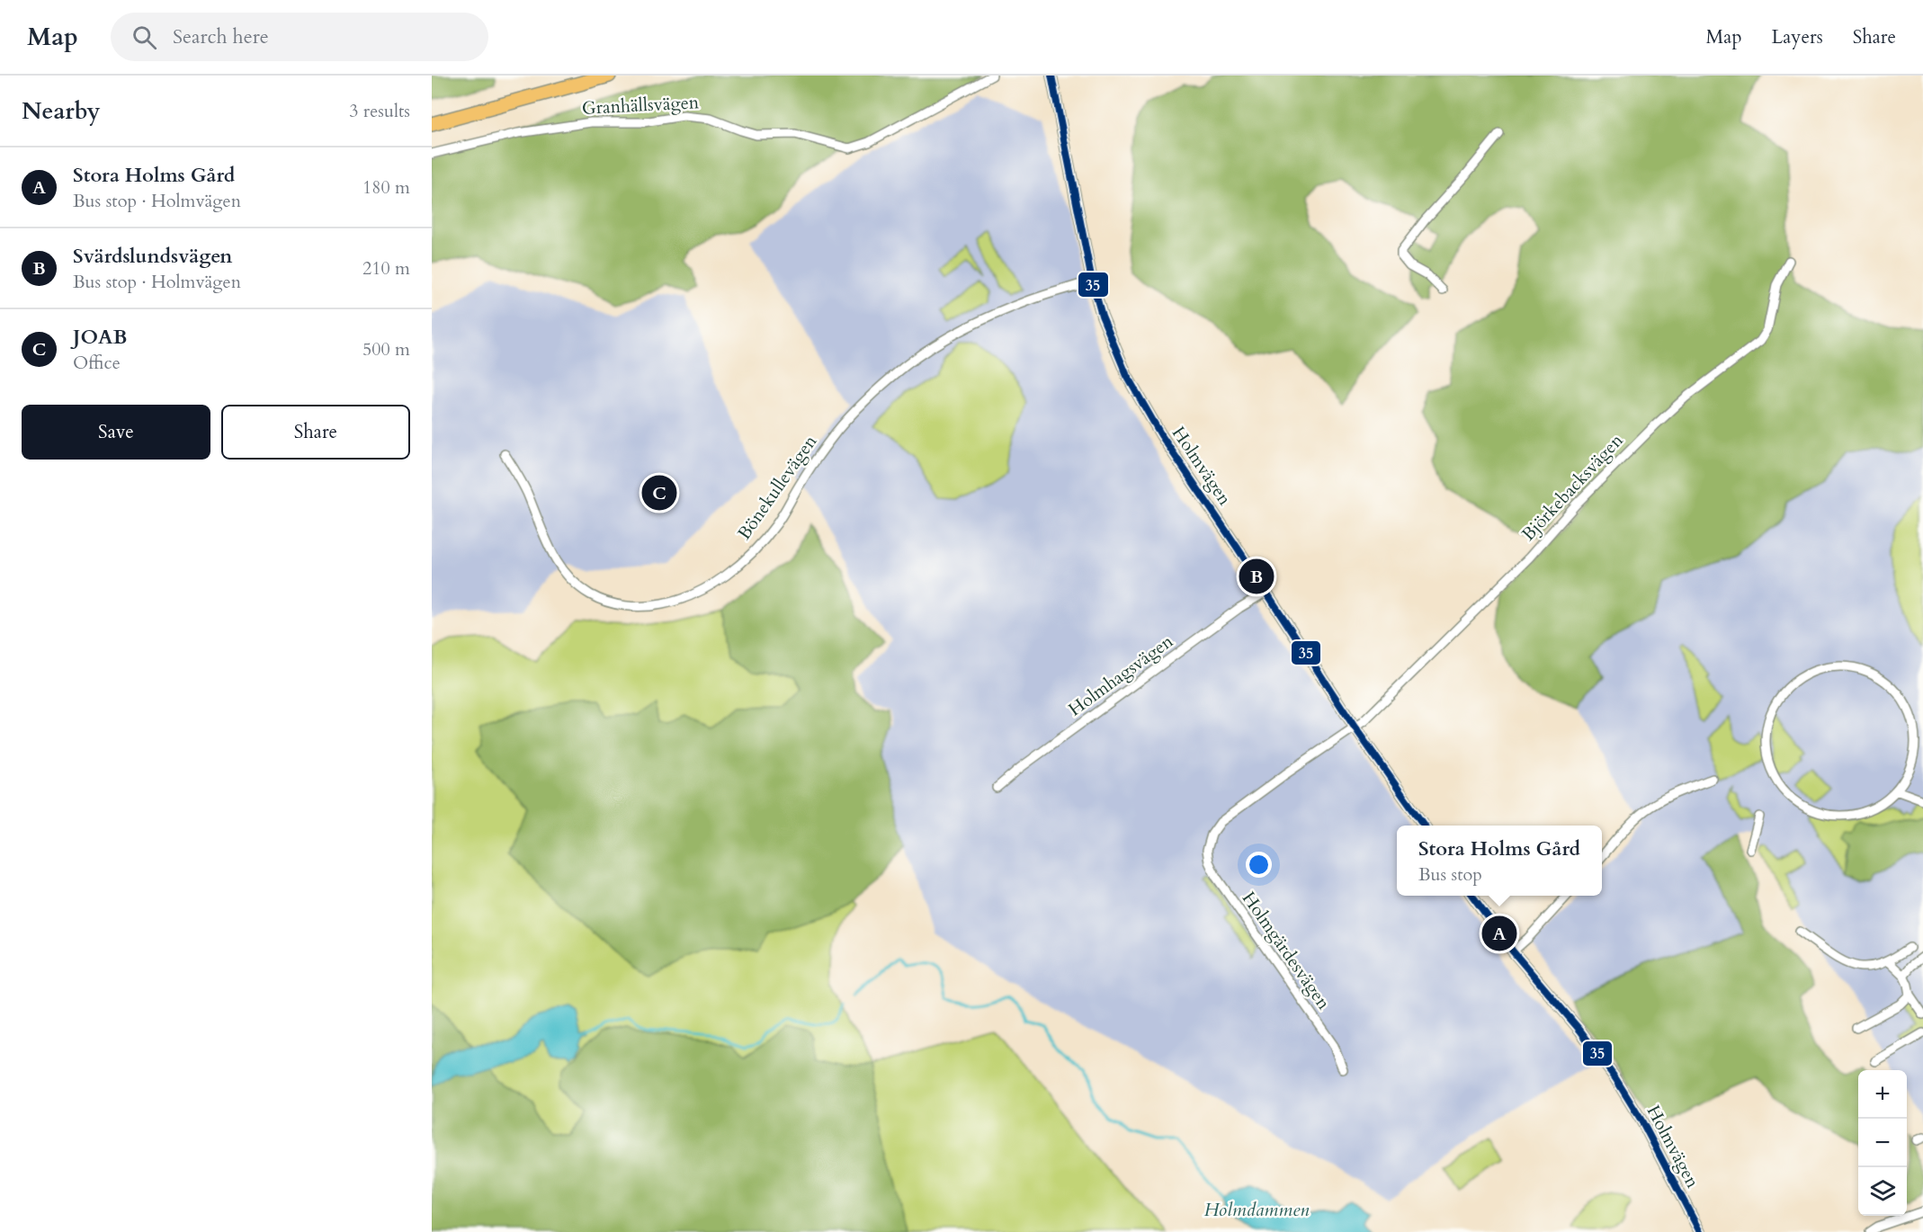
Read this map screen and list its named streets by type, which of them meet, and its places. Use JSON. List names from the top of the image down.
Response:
{
  "streets": {
    "street": [
      "Granhällsvägen",
      "Holmvägen",
      "Bönekullevägen",
      "Björkebacksvägen",
      "Holmhagsvägen",
      "Holmgärdesvägen"
    ]
  },
  "crossings": [
    ["Holmvägen", "Bönekullevägen"],
    ["Holmvägen", "Björkebacksvägen"],
    ["Holmvägen", "Holmhagsvägen"],
    ["Holmvägen", "Holmgärdesvägen"],
    ["Björkebacksvägen", "Holmgärdesvägen"]
  ],
  "water": ["Holmdammen"],
  "lines": ["transit line 35"],
  "page": {
    "header": "Map",
    "search": "Search here",
    "nav": ["Map", "Layers", "Share"],
    "heading": ["Nearby", "3 results"],
    "list": [
      {
        "mark": "A",
        "name": "Stora Holms Gård",
        "note": "Bus stop · Holmvägen",
        "value": "180 m"
      },
      {
        "mark": "B",
        "name": "Svärdslundsvägen",
        "note": "Bus stop · Holmvägen",
        "value": "210 m"
      },
      {
        "mark": "C",
        "name": "JOAB",
        "note": "Office",
        "value": "500 m"
      }
    ],
    "buttons": ["Save", "Share"],
    "pins": ["C", "B", "A"],
    "popup": ["Stora Holms Gård", "Bus stop"],
    "map_buttons": ["+", "−"]
  }
}
